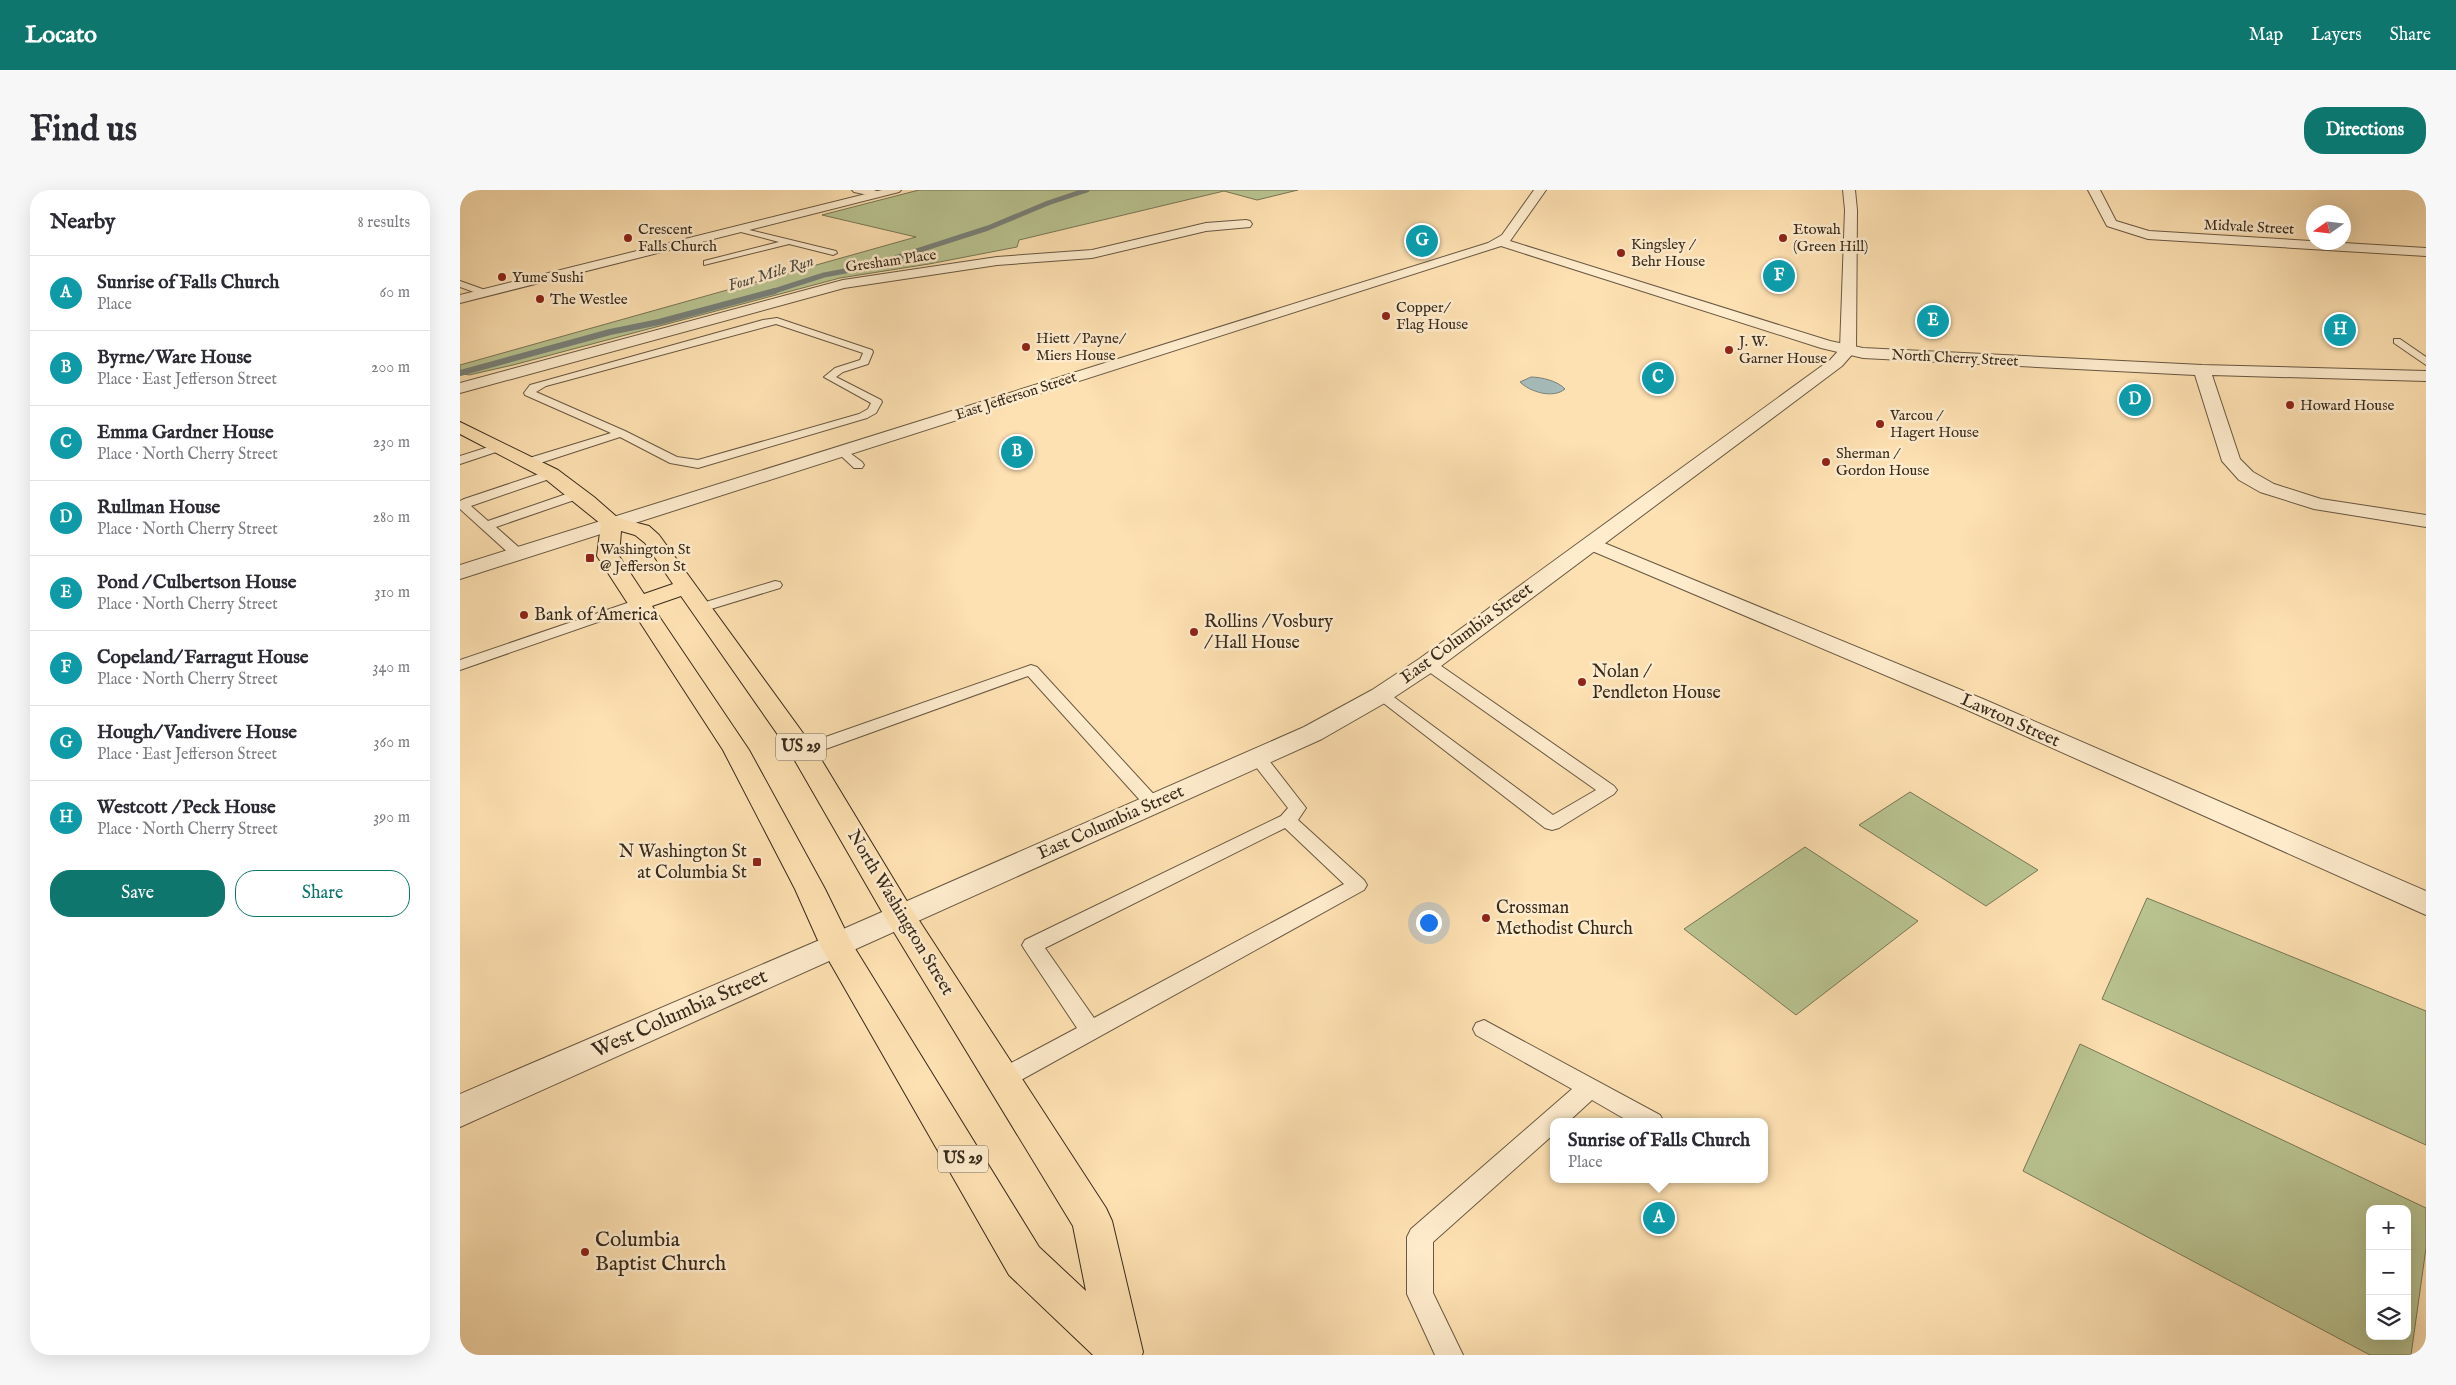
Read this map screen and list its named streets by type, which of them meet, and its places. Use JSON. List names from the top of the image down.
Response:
{
  "streets": {
    "main road": ["US 29", "North Washington Street"],
    "street": [
      "Midvale Street",
      "Gresham Place",
      "North Cherry Street",
      "East Jefferson Street",
      "East Columbia Street",
      "Lawton Street",
      "West Columbia Street"
    ]
  },
  "crossings": [
    ["North Cherry Street", "East Jefferson Street"],
    ["North Cherry Street", "East Columbia Street"],
    ["East Jefferson Street", "North Washington Street"],
    ["East Columbia Street", "Lawton Street"],
    ["East Columbia Street", "North Washington Street"],
    ["East Columbia Street", "West Columbia Street"],
    ["North Washington Street", "West Columbia Street"]
  ],
  "water": ["Four Mile Run"],
  "places": {
    "other": [
      "Crescent Falls Church",
      "Etowah (Green Hill)",
      "Kingsley / Behr House",
      "Yume Sushi",
      "The Westlee",
      "Copper/ Flag House",
      "Hiett / Payne/ Miers House",
      "J. W. Garner House",
      "Howard House",
      "Varcou / Hagert House",
      "Sherman / Gordon House",
      "Bank of America",
      "Rollins / Vosbury / Hall House",
      "Nolan / Pendleton House",
      "Crossman Methodist Church",
      "Columbia Baptist Church"
    ],
    "transit": ["Washington St @ Jefferson St", "N Washington St at Columbia St"]
  },
  "north": "left",
  "page": {
    "header": "Locato",
    "nav": ["Map", "Layers", "Share"],
    "buttons": [
      "Directions",
      ["Save", "Share"]
    ],
    "title": "Find us",
    "heading": ["Nearby", "8 results"],
    "pins": [
      "G",
      "F",
      "E",
      "H",
      "C",
      "D",
      "B",
      "A"
    ],
    "list": [
      {
        "mark": "A",
        "name": "Sunrise of Falls Church",
        "note": "Place",
        "value": "60 m"
      },
      {
        "mark": "B",
        "name": "Byrne/ Ware House",
        "note": "Place · East Jefferson Street",
        "value": "200 m"
      },
      {
        "mark": "C",
        "name": "Emma Gardner House",
        "note": "Place · North Cherry Street",
        "value": "230 m"
      },
      {
        "mark": "D",
        "name": "Rullman House",
        "note": "Place · North Cherry Street",
        "value": "280 m"
      },
      {
        "mark": "E",
        "name": "Pond / Culbertson House",
        "note": "Place · North Cherry Street",
        "value": "310 m"
      },
      {
        "mark": "F",
        "name": "Copeland/ Farragut House",
        "note": "Place · North Cherry Street",
        "value": "340 m"
      },
      {
        "mark": "G",
        "name": "Hough/ Vandivere House",
        "note": "Place · East Jefferson Street",
        "value": "360 m"
      },
      {
        "mark": "H",
        "name": "Westcott / Peck House",
        "note": "Place · North Cherry Street",
        "value": "390 m"
      }
    ],
    "popup": ["Sunrise of Falls Church", "Place"],
    "map_buttons": ["+", "−"]
  }
}
